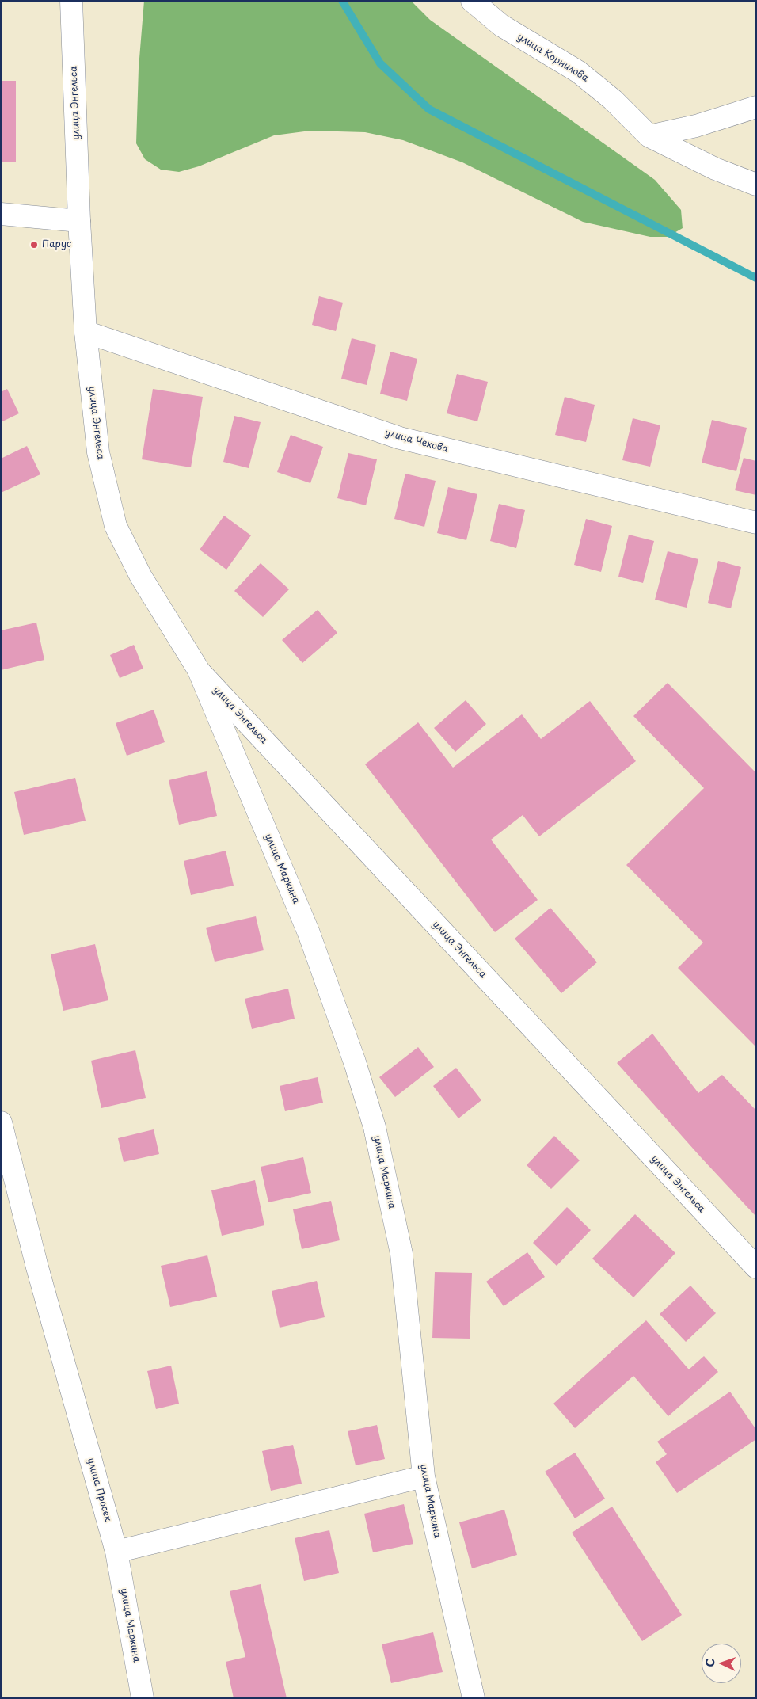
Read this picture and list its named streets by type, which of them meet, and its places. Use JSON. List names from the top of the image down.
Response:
{
  "streets": {
    "street": [
      "улица Корнилова",
      "улица Энгельса",
      "улица Чехова",
      "улица Маркина",
      "улица Просек"
    ]
  },
  "crossings": [
    ["улица Энгельса", "улица Чехова"],
    ["улица Энгельса", "улица Маркина"],
    ["улица Маркина", "улица Просек"]
  ],
  "places": ["Парус"],
  "north": "left"
}
